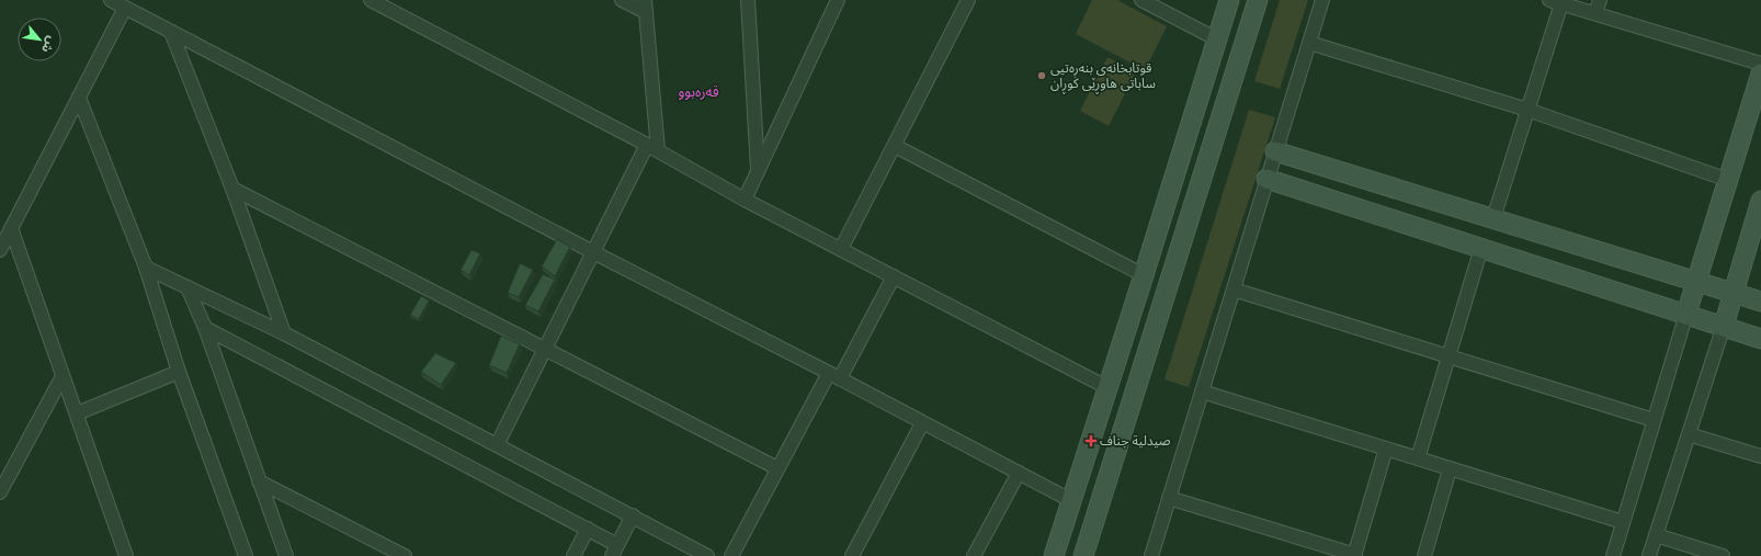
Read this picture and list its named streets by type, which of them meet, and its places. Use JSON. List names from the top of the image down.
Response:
{
  "districts": ["قەرەبوو"],
  "places": {
    "other": ["قوتابخانەی بنەڕەتیی ساباتی هاوڕێی کوڕان"],
    "health": ["صيدلية جناف"]
  },
  "north": "bottom right"
}
